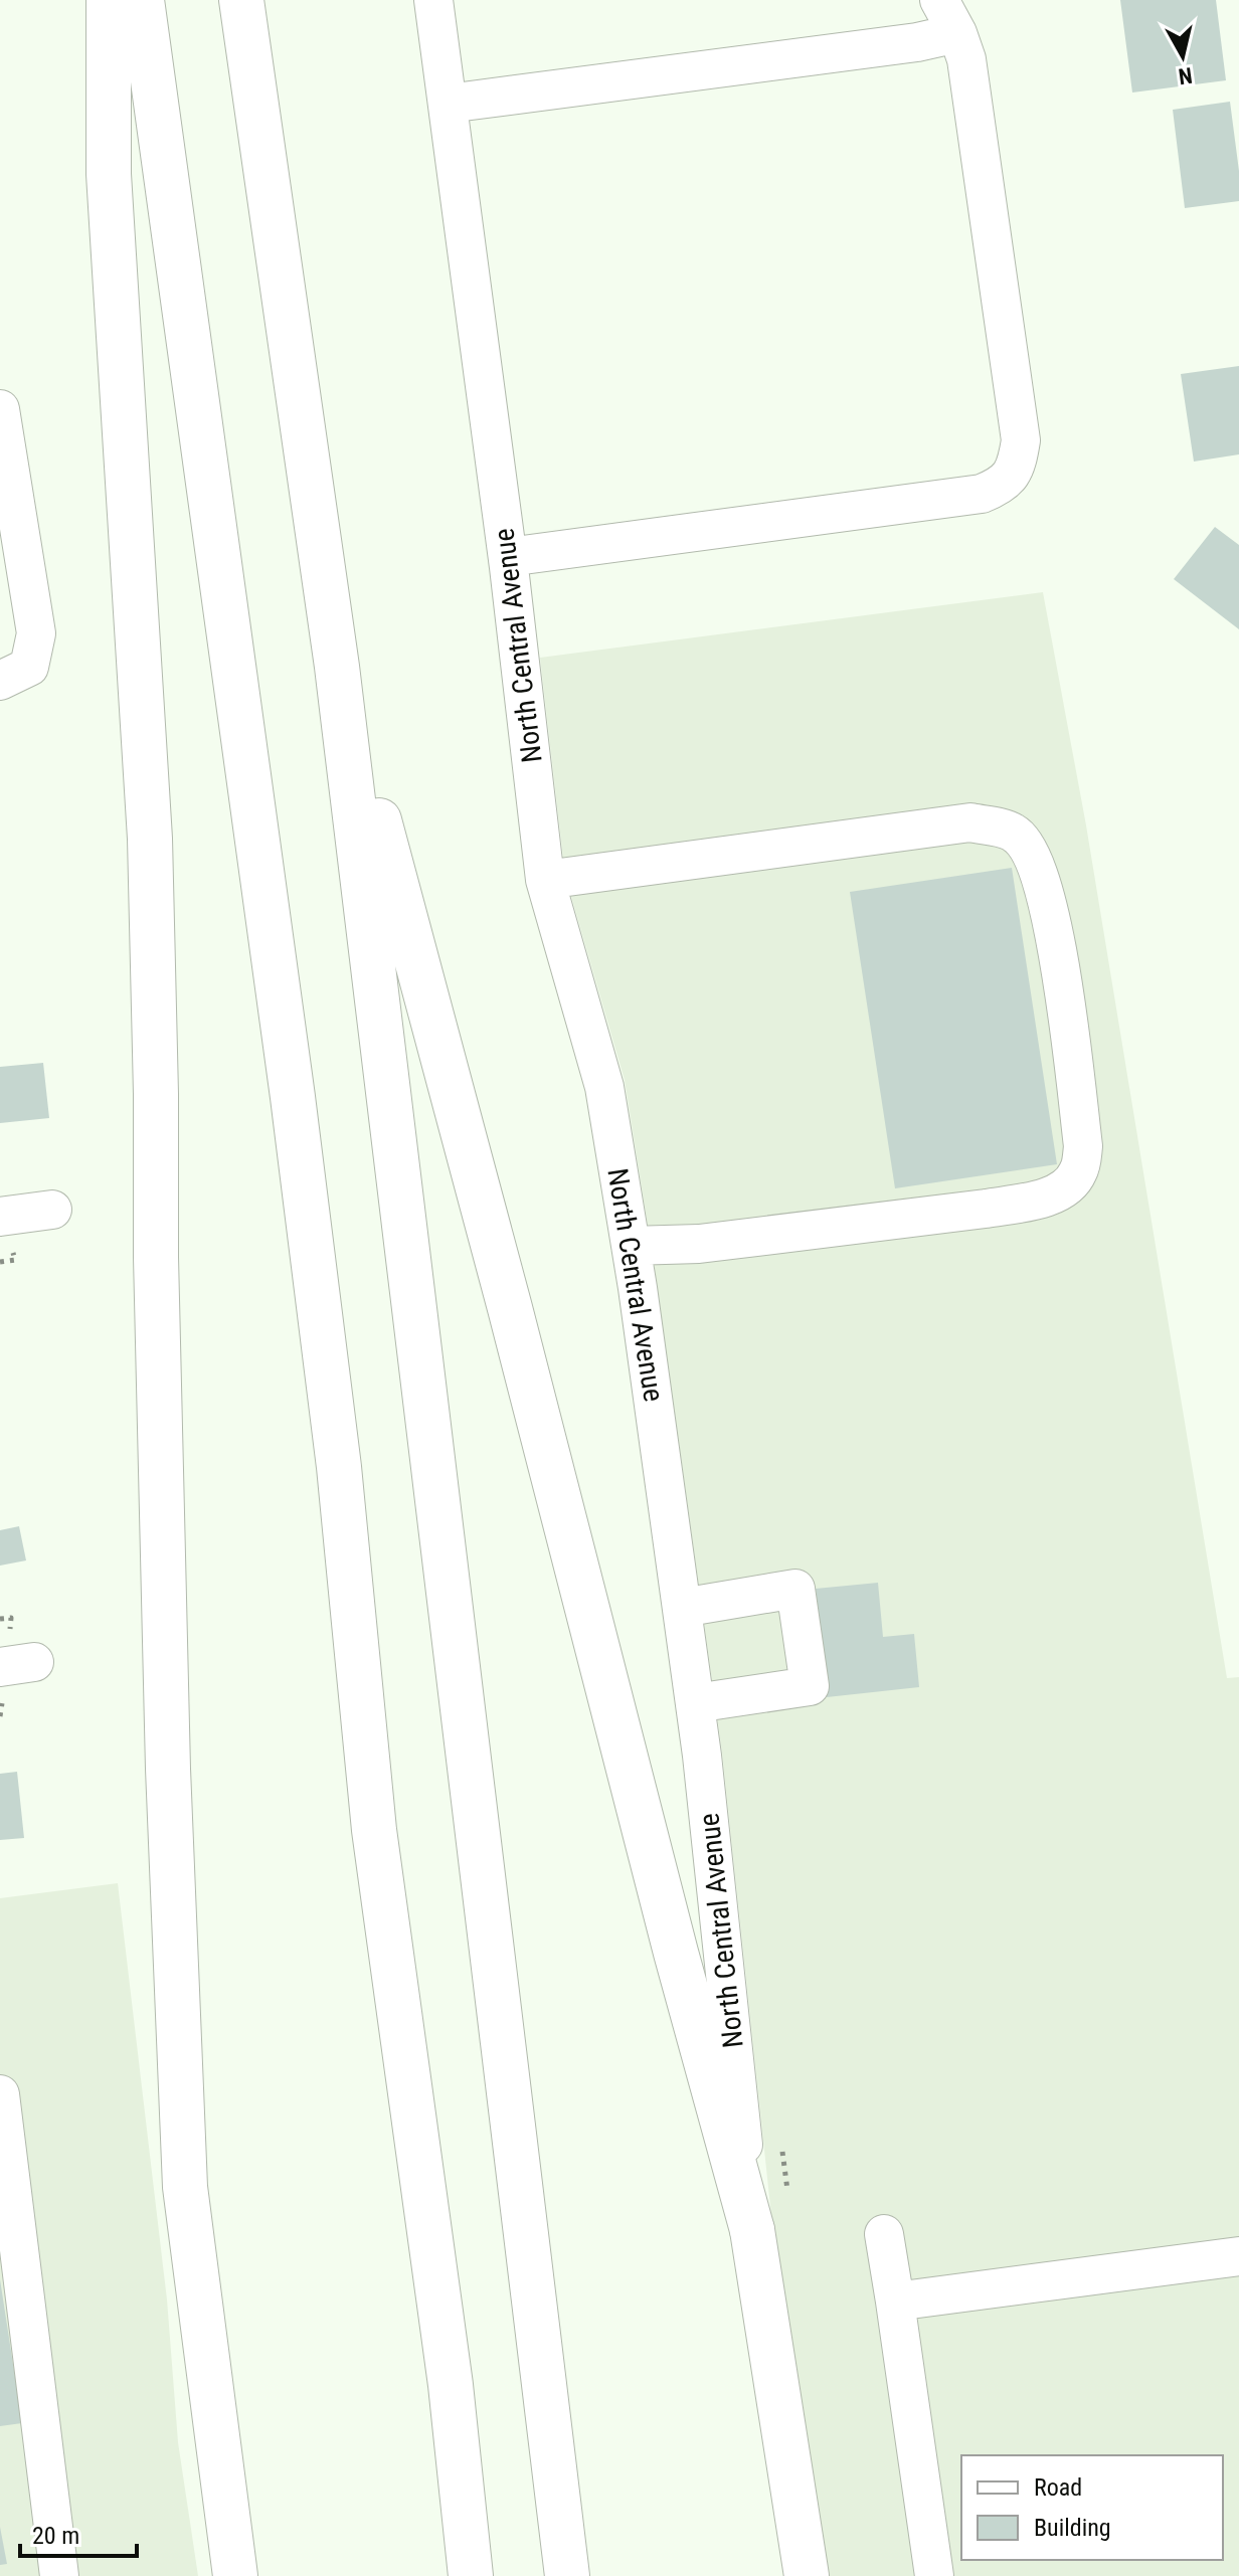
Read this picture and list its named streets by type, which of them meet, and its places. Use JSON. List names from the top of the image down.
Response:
{
  "streets": {
    "main road": ["North Central Avenue"]
  },
  "legend": ["Road", "Building"],
  "scale_bar": "20 m",
  "north": "bottom"
}
